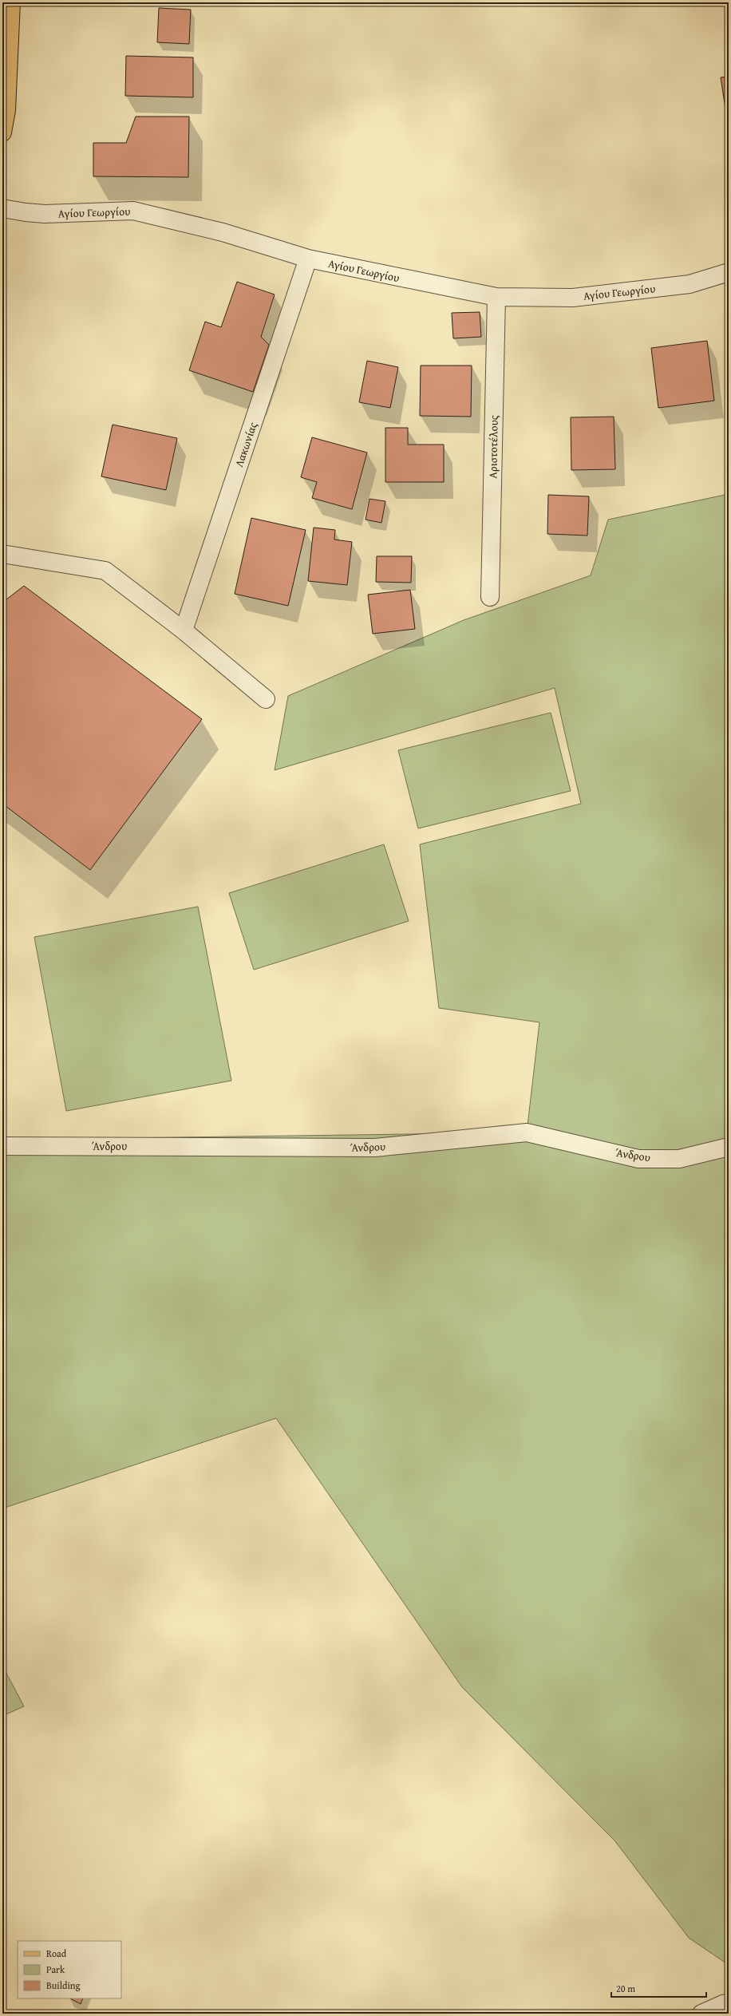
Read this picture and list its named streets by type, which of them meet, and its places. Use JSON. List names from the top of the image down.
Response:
{
  "streets": {
    "street": [
      "Αγίου Γεωργίου",
      "Λακωνίας",
      "Αριστοτέλους",
      "Άνδρου"
    ]
  },
  "crossings": [
    ["Αγίου Γεωργίου", "Λακωνίας"],
    ["Αγίου Γεωργίου", "Αριστοτέλους"]
  ],
  "legend": ["Road", "Park", "Building"],
  "scale_bar": "20 m"
}
